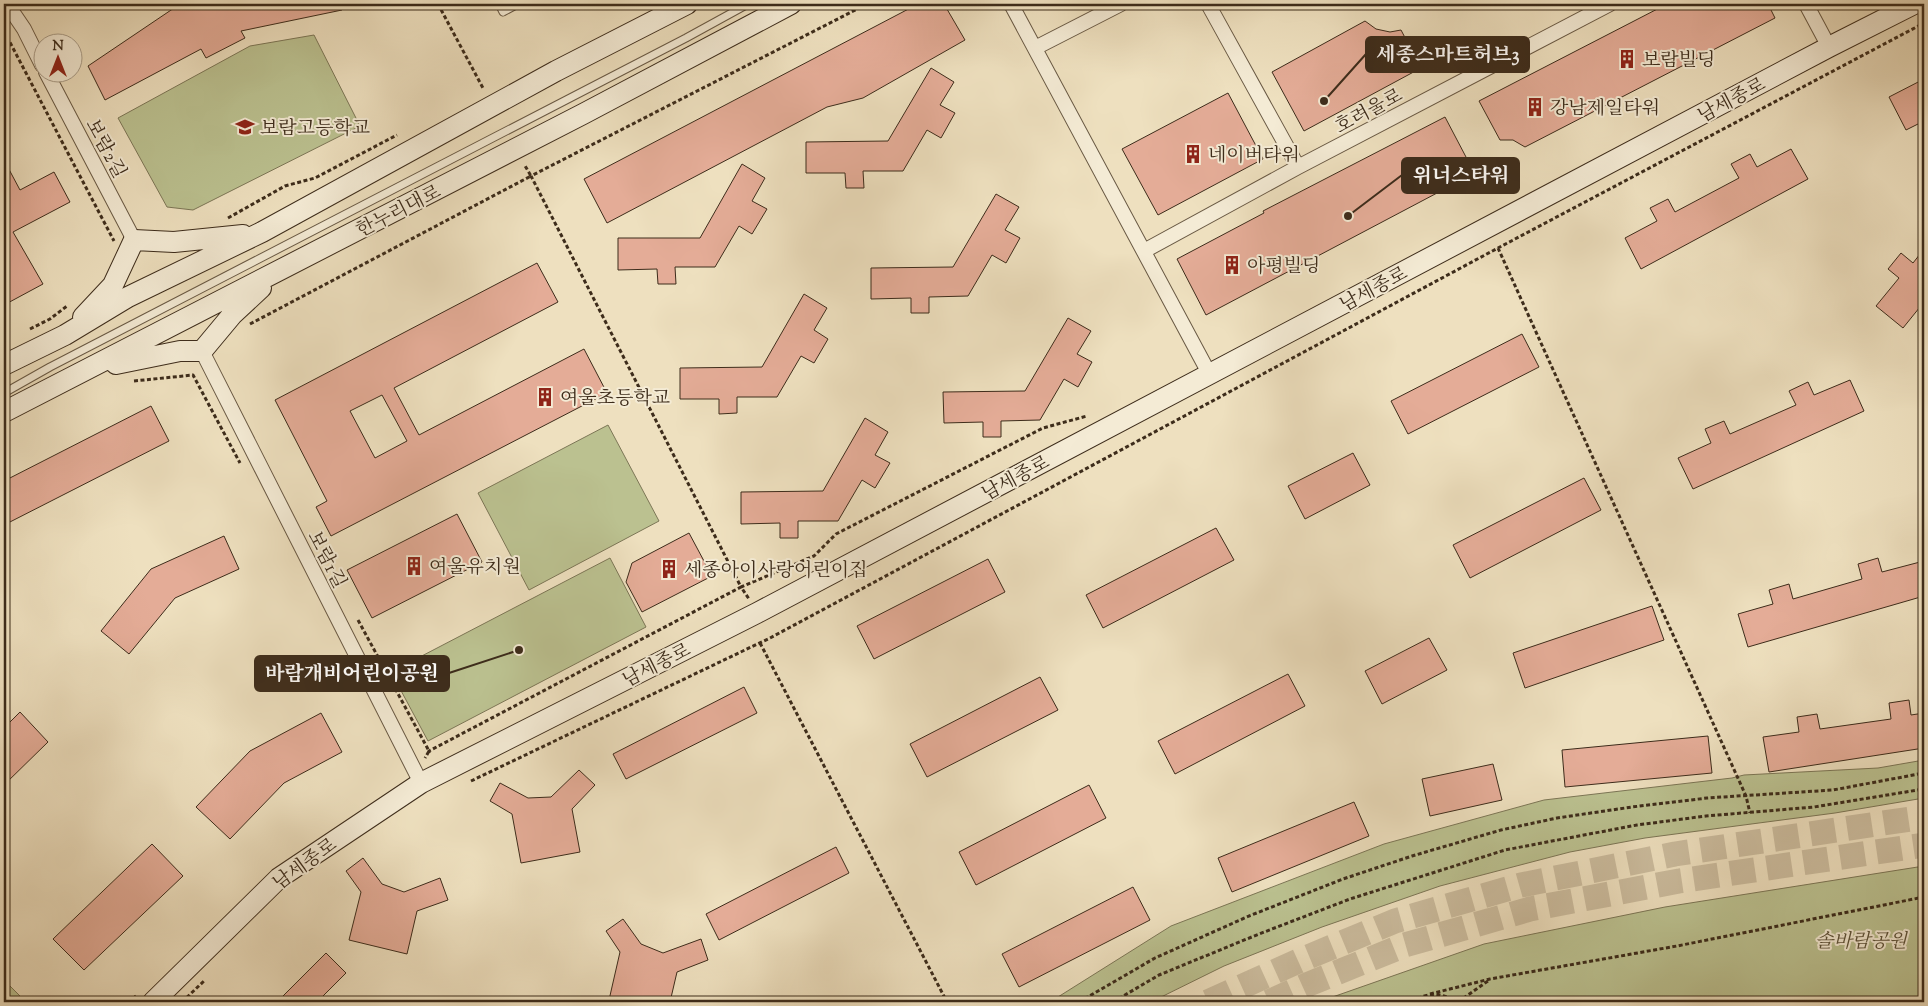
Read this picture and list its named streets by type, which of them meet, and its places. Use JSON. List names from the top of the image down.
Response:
{
  "streets": {
    "street": [
      "남세종로",
      "호려울로",
      "보람2길",
      "한누리대로",
      "보람1길"
    ]
  },
  "crossings": [
    ["남세종로", "보람1길"]
  ],
  "parks": ["솔바람공원"],
  "places": {
    "building": [
      "보람빌딩",
      "강남제일타워",
      "네이버타워",
      "아평빌딩",
      "여울초등학교",
      "여울유치원",
      "세종아이사랑어린이집"
    ],
    "other": ["세종스마트허브3", "위너스타워", "바람개비어린이공원"],
    "school or university": ["보람고등학교"]
  },
  "north": "top"
}
